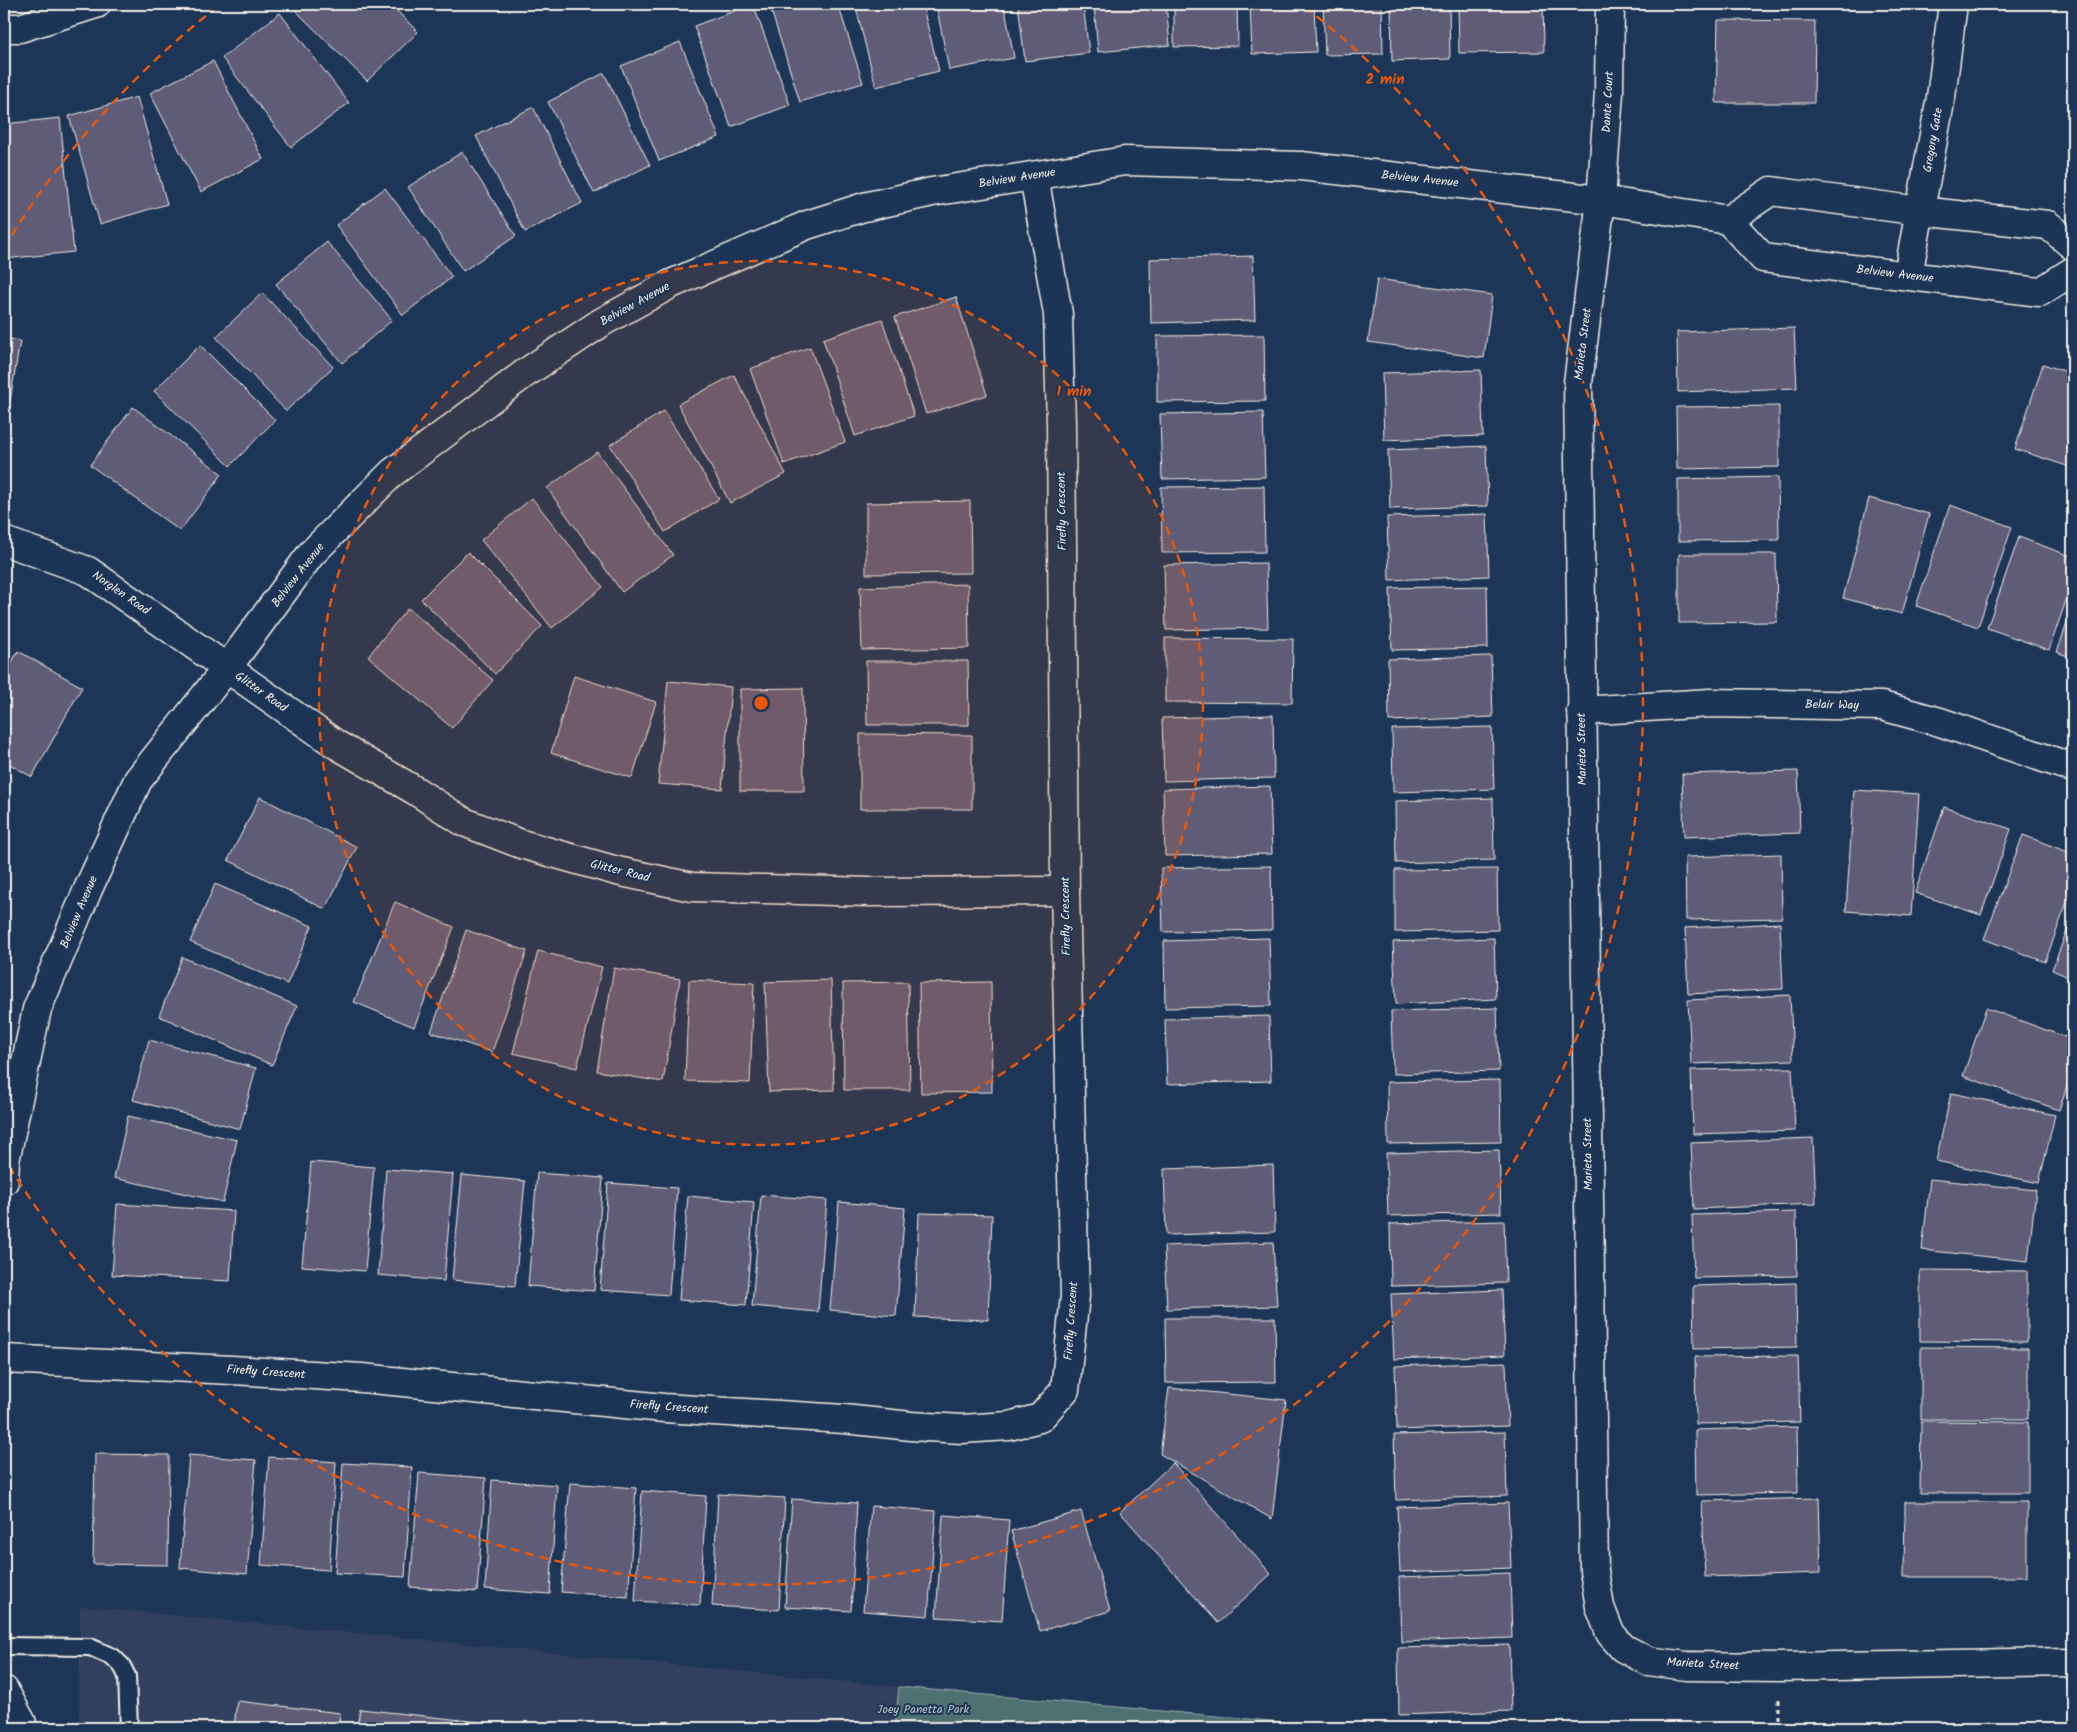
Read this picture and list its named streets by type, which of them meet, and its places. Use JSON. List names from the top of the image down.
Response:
{
  "streets": {
    "street": [
      "Dante Court",
      "Gregory Gate",
      "Belview Avenue",
      "Marieta Street",
      "Firefly Crescent",
      "Norglen Road",
      "Glitter Road",
      "Belair Way"
    ]
  },
  "crossings": [
    ["Dante Court", "Belview Avenue"],
    ["Dante Court", "Marieta Street"],
    ["Gregory Gate", "Belview Avenue"],
    ["Belview Avenue", "Marieta Street"],
    ["Belview Avenue", "Firefly Crescent"],
    ["Belview Avenue", "Norglen Road"],
    ["Belview Avenue", "Glitter Road"],
    ["Marieta Street", "Belair Way"],
    ["Firefly Crescent", "Glitter Road"],
    ["Norglen Road", "Glitter Road"]
  ],
  "parks": ["Joey Panetta Park"],
  "rings": ["2 min", "1 min"]
}
